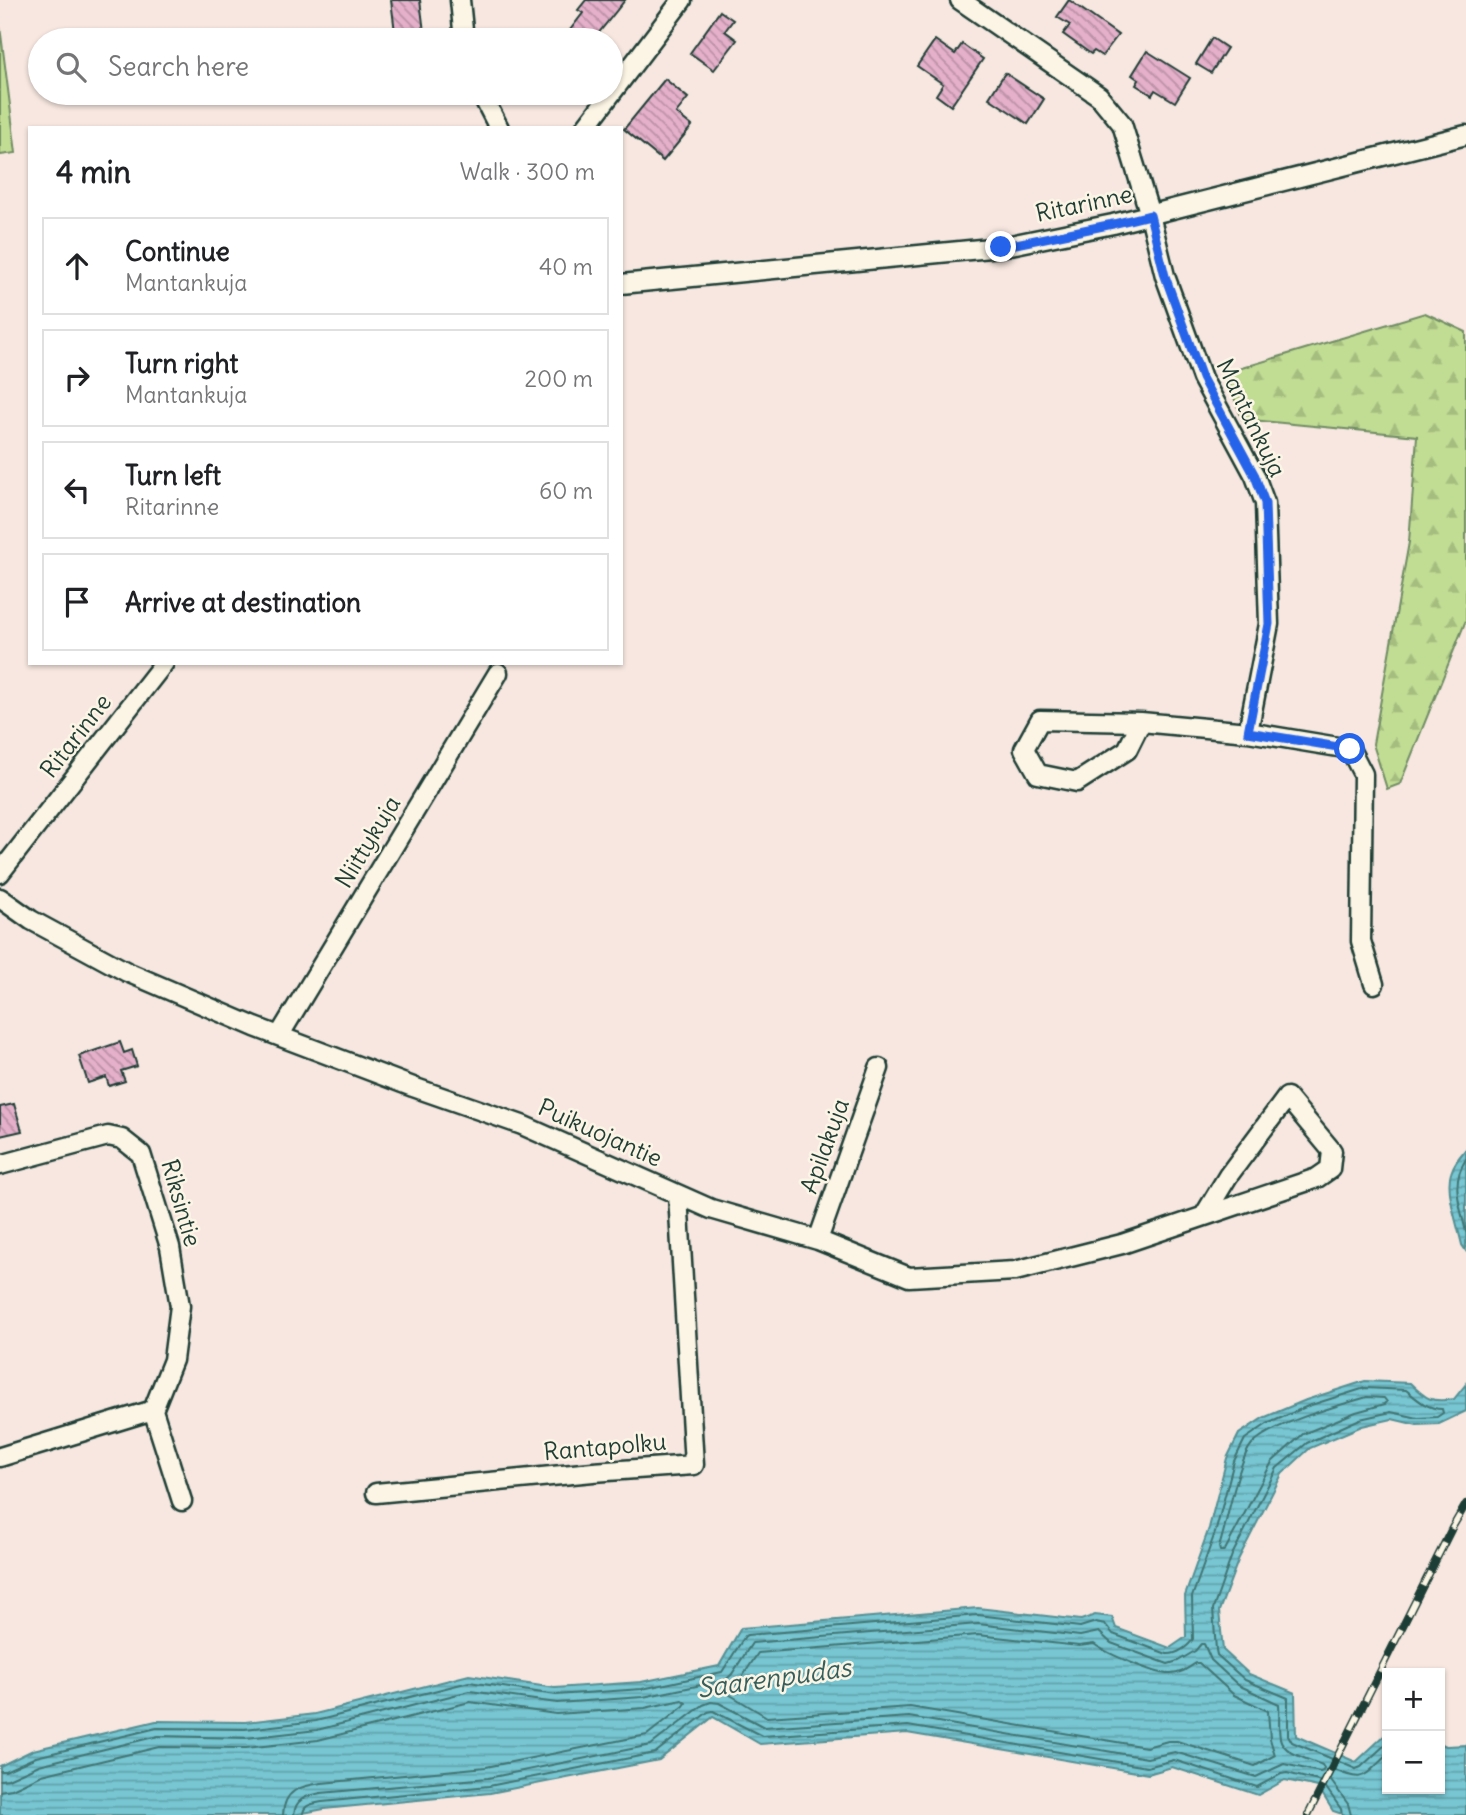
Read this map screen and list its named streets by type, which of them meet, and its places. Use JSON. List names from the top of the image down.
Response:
{
  "streets": {
    "street": [
      "Ritarinne",
      "Mantankuja",
      "Niittykuja",
      "Puikuojantie",
      "Apilakuja",
      "Riksintie",
      "Rantapolku"
    ]
  },
  "crossings": [
    ["Ritarinne", "Mantankuja"],
    ["Niittykuja", "Puikuojantie"],
    ["Puikuojantie", "Apilakuja"],
    ["Puikuojantie", "Rantapolku"]
  ],
  "water": ["Saarenpudas"],
  "page": {
    "search": "Search here",
    "heading": ["4 min", "Walk · 300 m"],
    "list": [
      ["Continue", "Mantankuja", "40 m"],
      ["Turn right", "Mantankuja", "200 m"],
      ["Turn left", "Ritarinne", "60 m"],
      "Arrive at destination"
    ],
    "map_buttons": ["+", "−"]
  }
}
